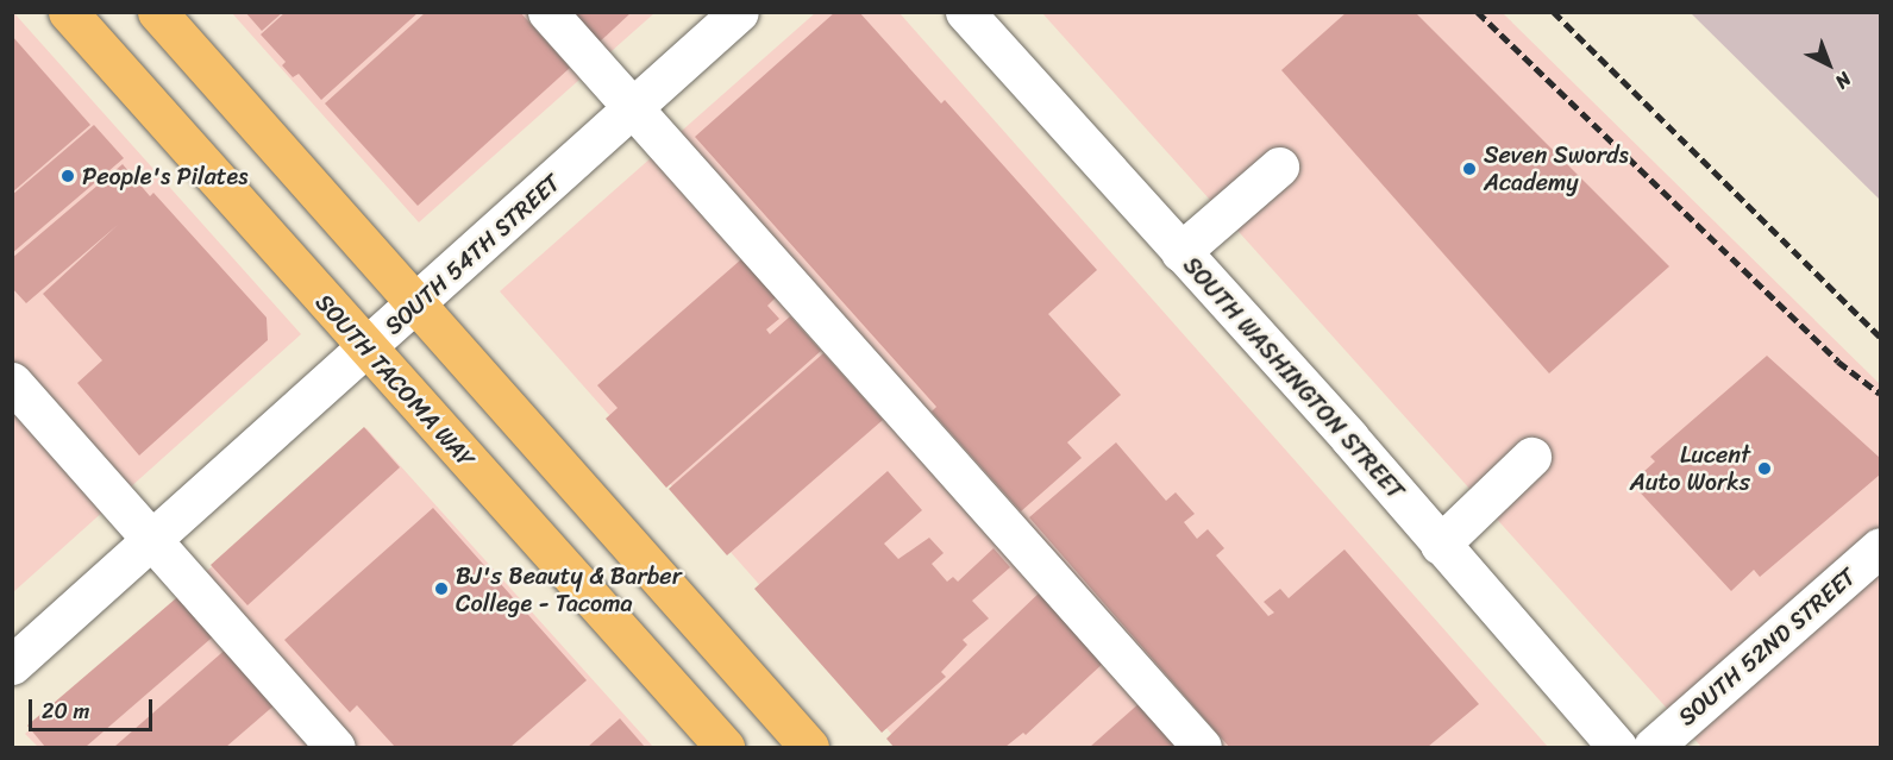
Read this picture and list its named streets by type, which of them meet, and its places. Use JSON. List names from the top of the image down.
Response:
{
  "streets": {
    "main road": ["SOUTH TACOMA WAY"],
    "street": ["SOUTH 54TH STREET", "SOUTH WASHINGTON STREET", "SOUTH 52ND STREET"]
  },
  "crossings": [
    ["SOUTH 54TH STREET", "SOUTH TACOMA WAY"]
  ],
  "places": [
    "Seven Swords Academy",
    "People's Pilates",
    "Lucent Auto Works",
    "BJ's Beauty & Barber College - Tacoma"
  ],
  "scale_bar": "20 m",
  "north": "bottom right"
}
